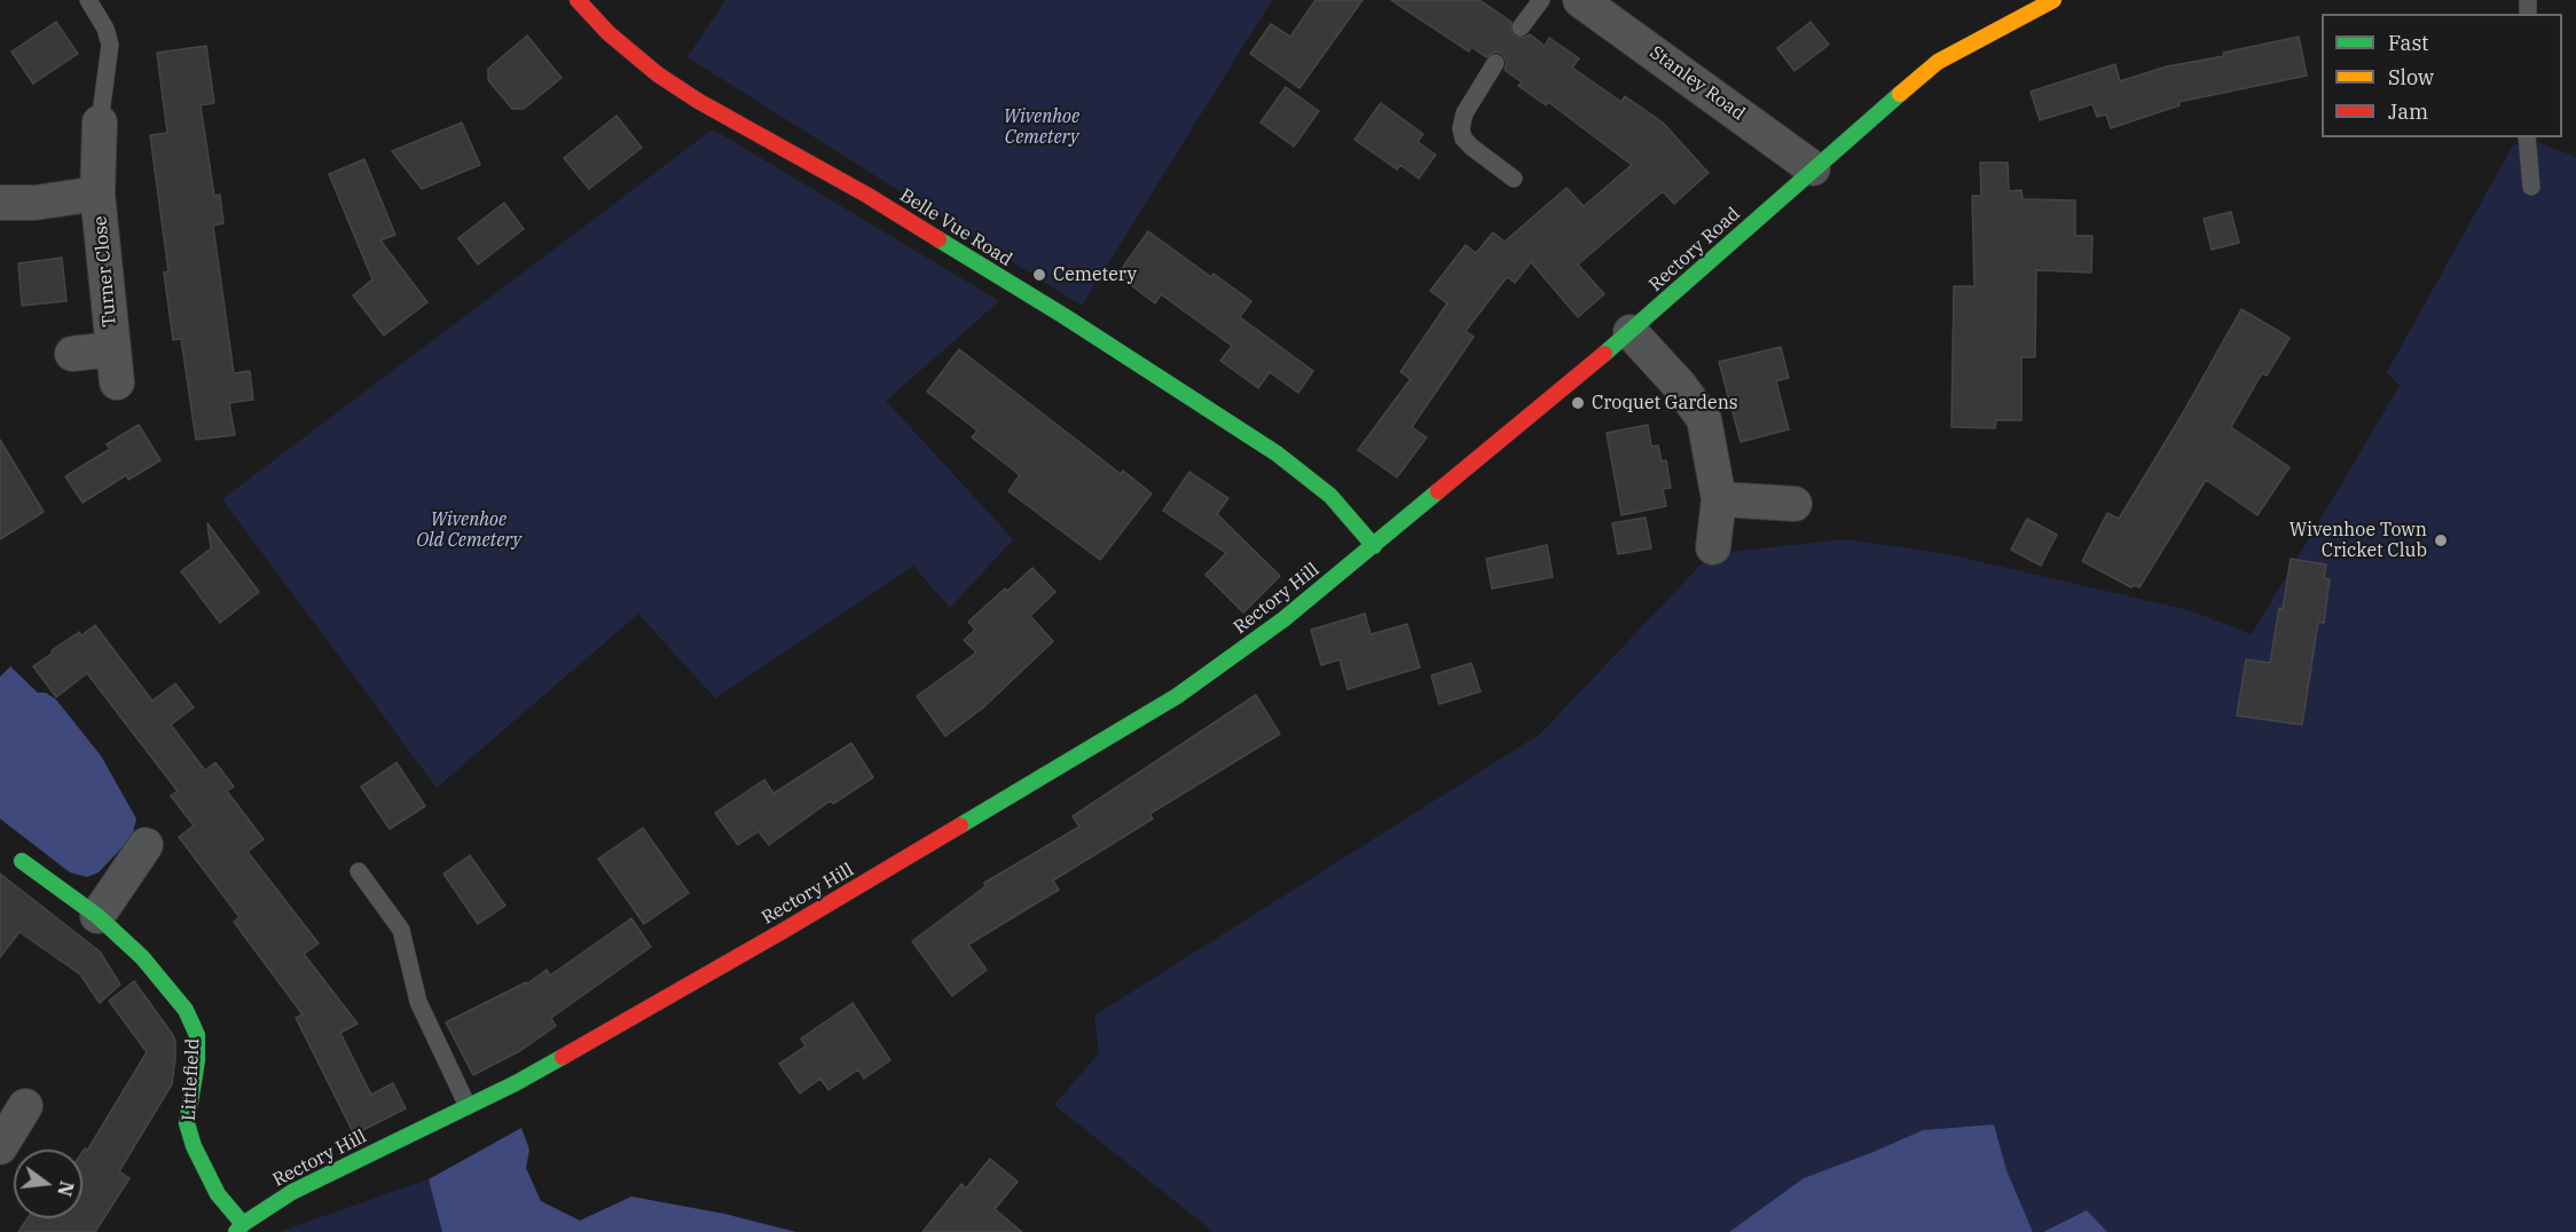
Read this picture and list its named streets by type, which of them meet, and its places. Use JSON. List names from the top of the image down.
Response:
{
  "streets": {
    "street": [
      "Stanley Road",
      "Belle Vue Road",
      "Rectory Road",
      "Turner Close",
      "Rectory Hill",
      "Littlefield"
    ]
  },
  "crossings": [
    ["Stanley Road", "Rectory Road"],
    ["Belle Vue Road", "Rectory Road"],
    ["Belle Vue Road", "Rectory Hill"],
    ["Rectory Road", "Rectory Hill"],
    ["Rectory Hill", "Littlefield"]
  ],
  "parks": ["Wivenhoe Cemetery", "Wivenhoe Old Cemetery"],
  "places": ["Cemetery", "Croquet Gardens", "Wivenhoe Town Cricket Club"],
  "legend": ["Fast", "Slow", "Jam"],
  "north": "right"
}
